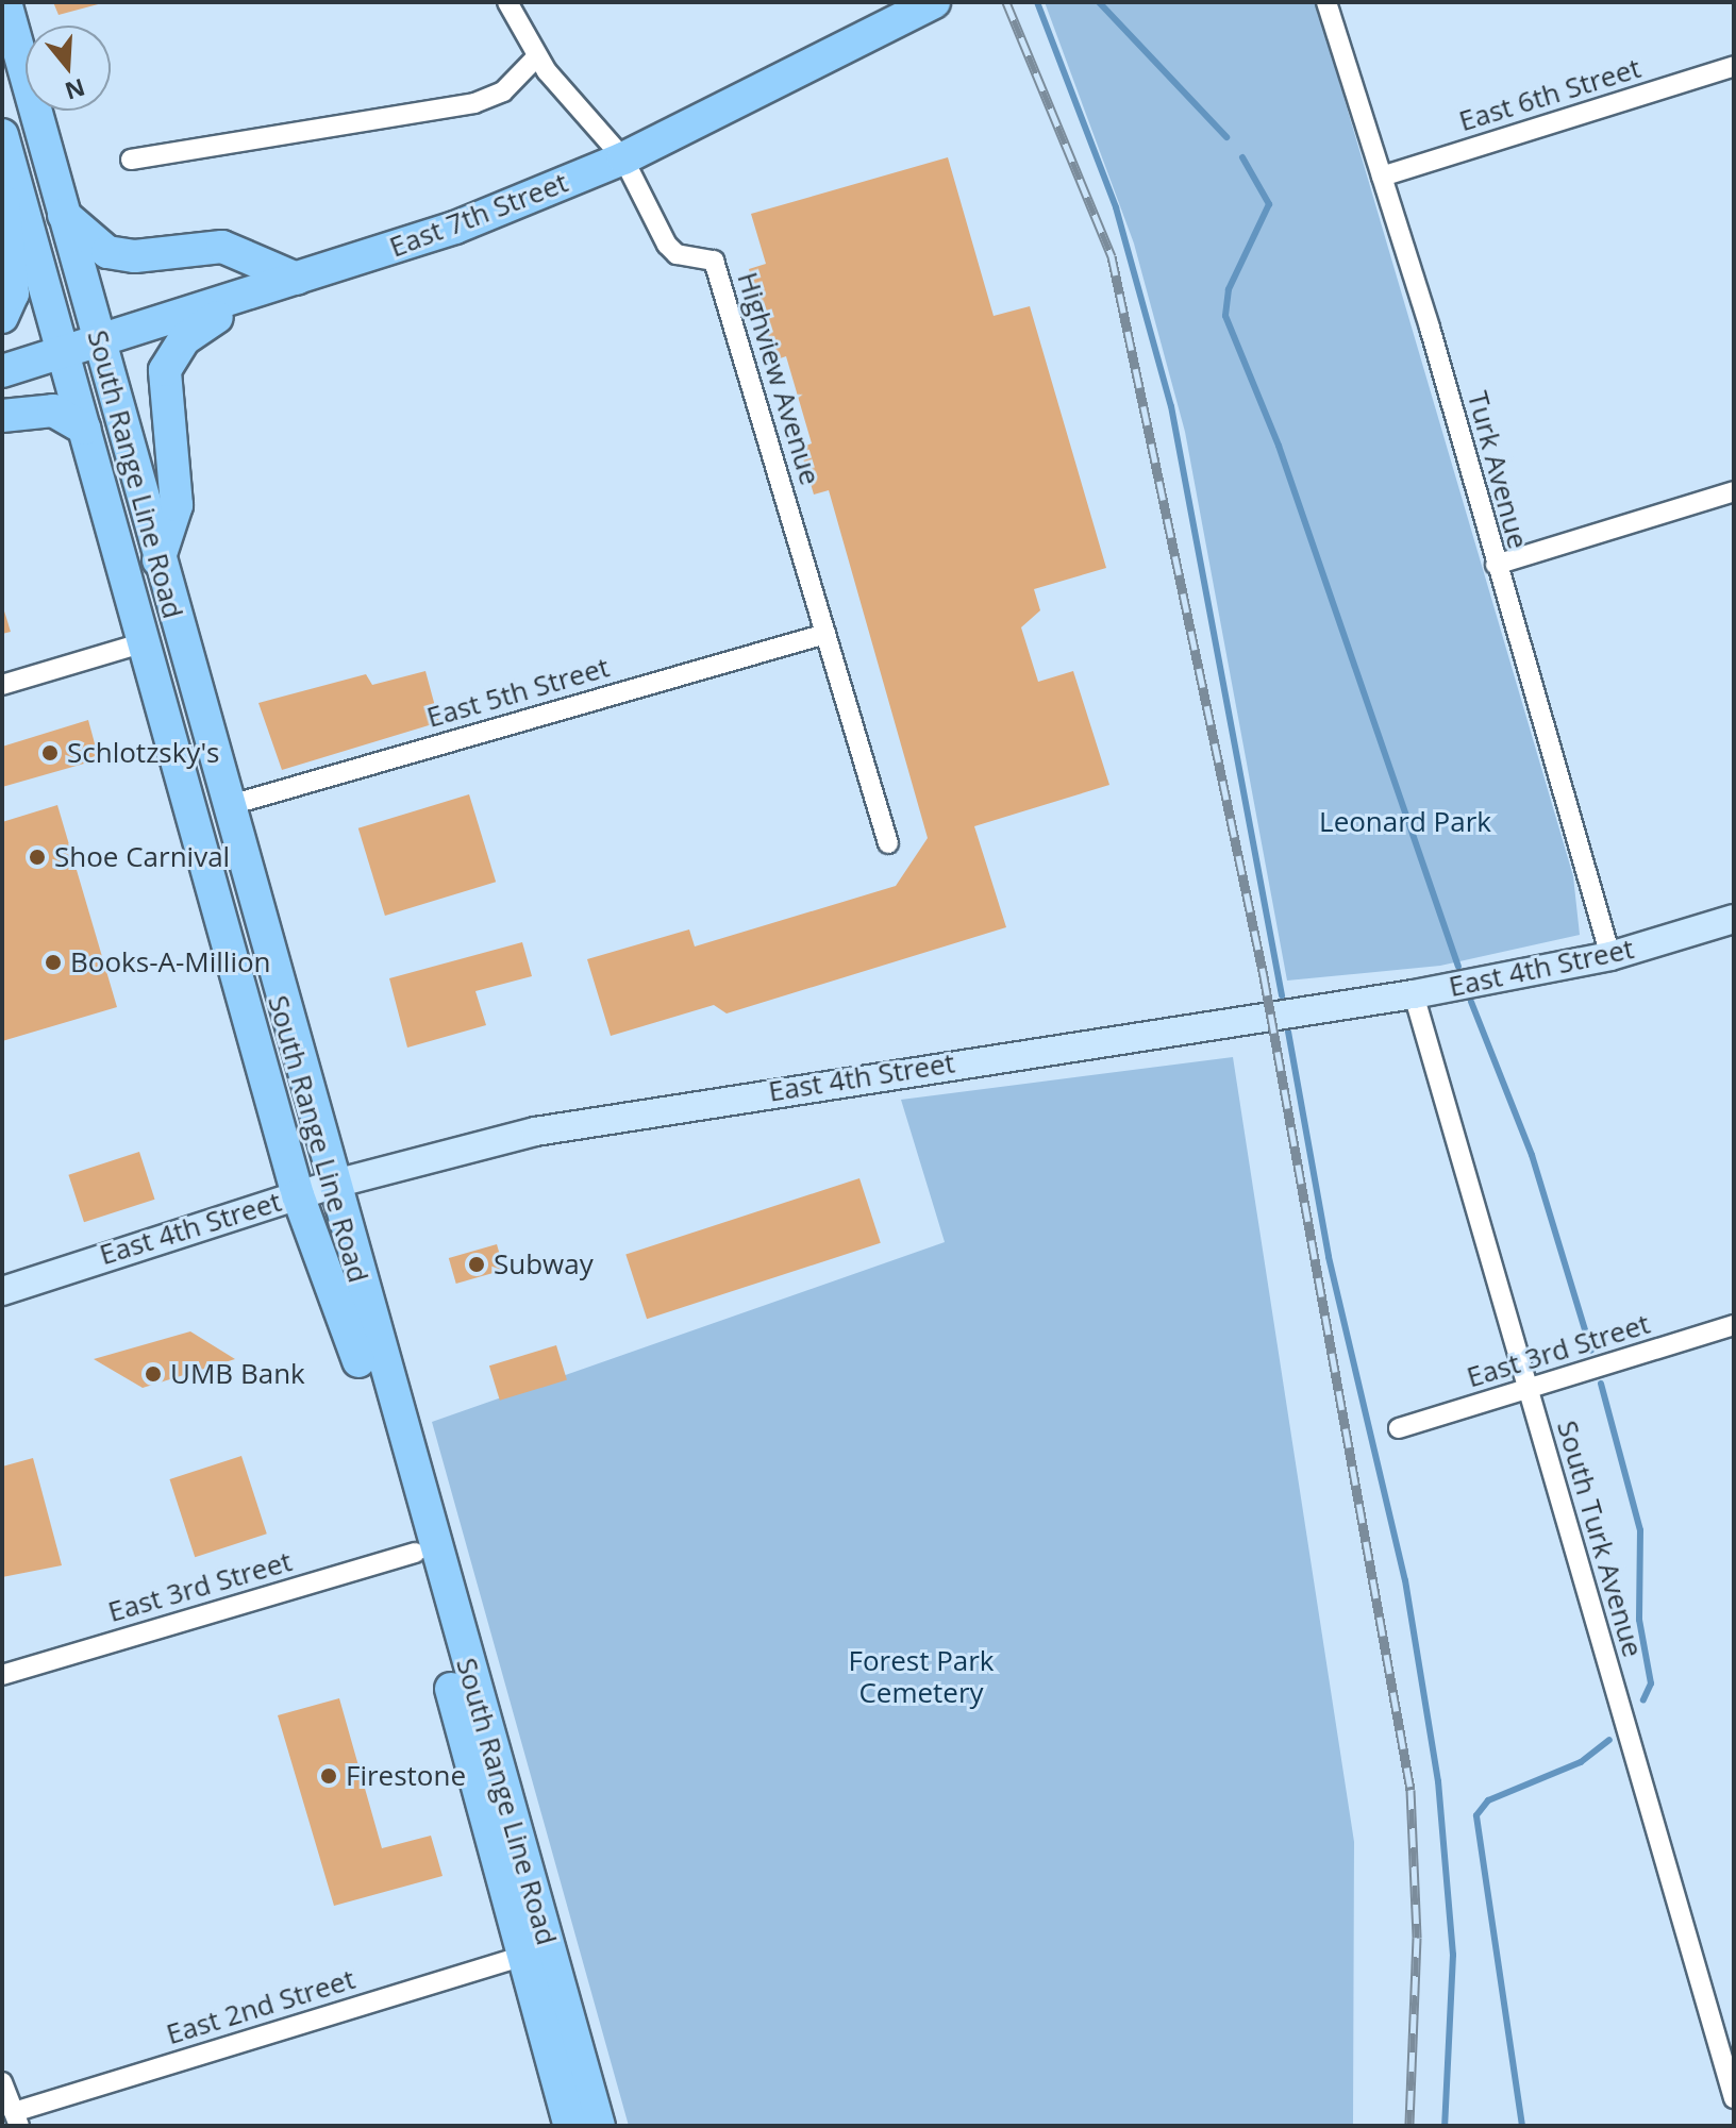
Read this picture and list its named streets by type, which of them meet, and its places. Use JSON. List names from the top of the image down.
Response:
{
  "streets": {
    "main road": ["East 7th Street", "South Range Line Road"],
    "street": [
      "East 6th Street",
      "Highview Avenue",
      "Turk Avenue",
      "East 5th Street",
      "East 4th Street",
      "East 3rd Street",
      "South Turk Avenue",
      "East 2nd Street"
    ]
  },
  "crossings": [
    ["East 6th Street", "Turk Avenue"],
    ["East 7th Street", "Highview Avenue"],
    ["East 7th Street", "South Range Line Road"],
    ["Highview Avenue", "East 5th Street"],
    ["Turk Avenue", "East 4th Street"],
    ["South Range Line Road", "East 5th Street"],
    ["South Range Line Road", "East 4th Street"],
    ["South Range Line Road", "East 3rd Street"],
    ["South Range Line Road", "East 2nd Street"],
    ["East 4th Street", "South Turk Avenue"],
    ["East 3rd Street", "South Turk Avenue"]
  ],
  "parks": ["Leonard Park", "Forest Park Cemetery"],
  "places": [
    "Schlotzsky's",
    "Shoe Carnival",
    "Books-A-Million",
    "Subway",
    "UMB Bank",
    "Firestone"
  ],
  "north": "bottom"
}
